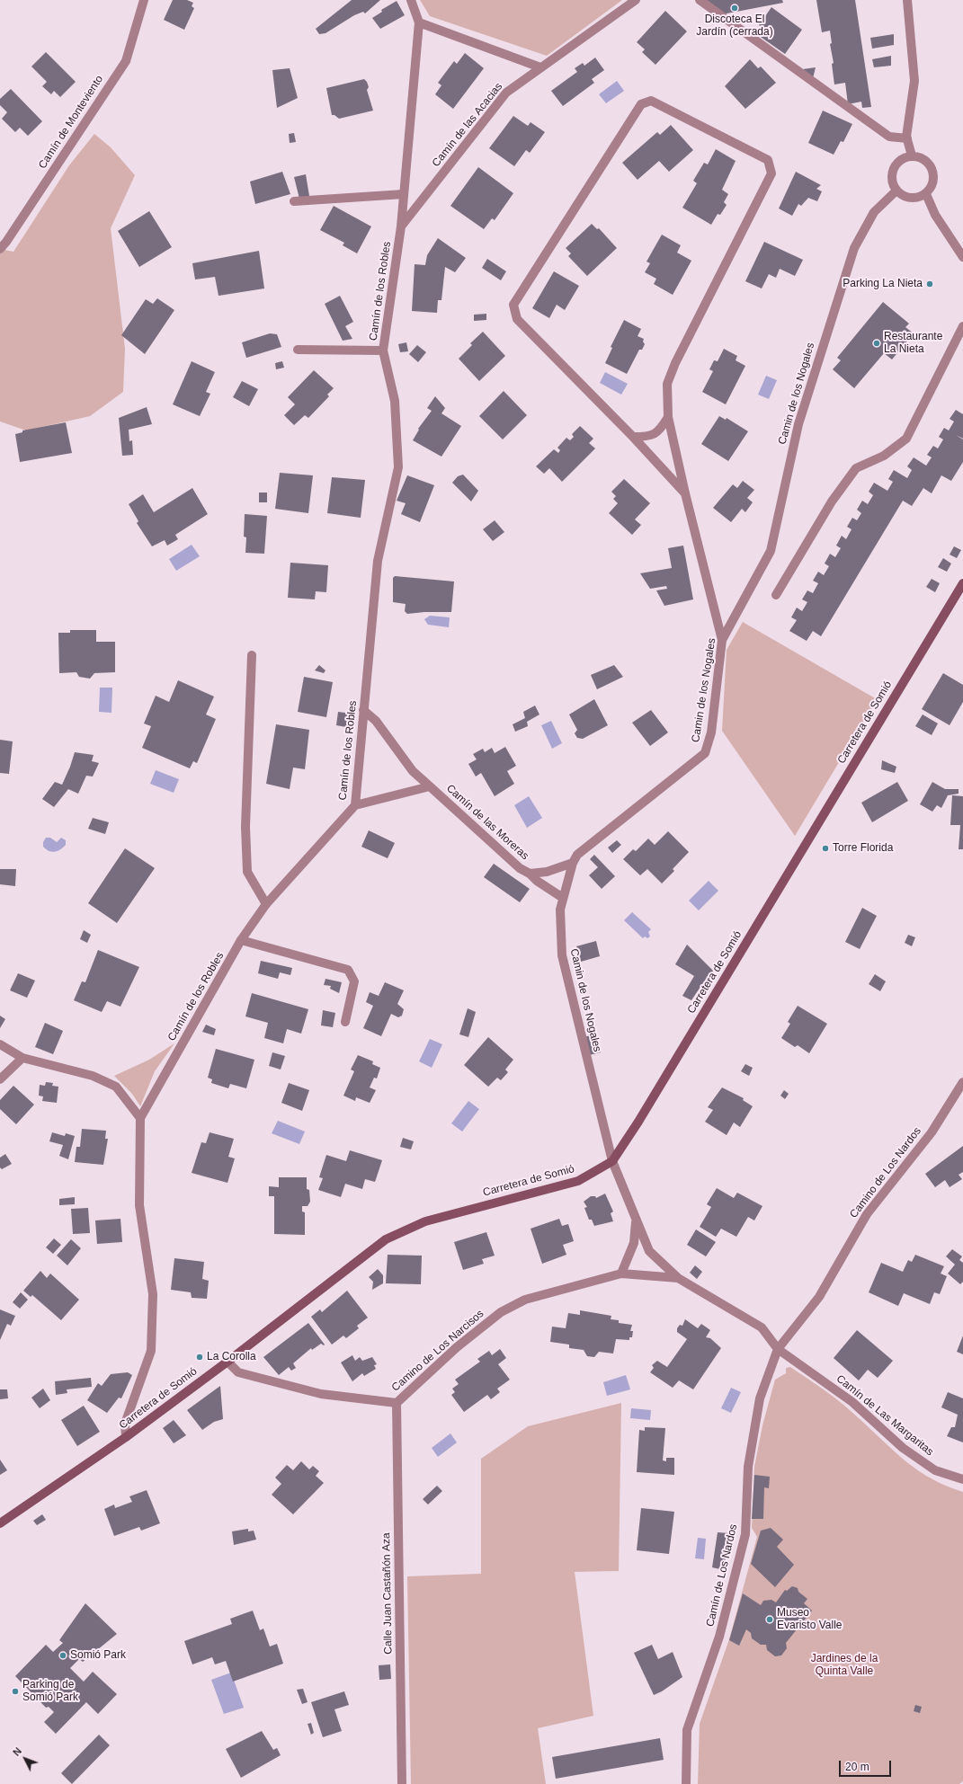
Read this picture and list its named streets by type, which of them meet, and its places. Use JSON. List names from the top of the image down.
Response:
{
  "streets": {
    "street": [
      "Camín de Monteviento",
      "Camín de las Acacias",
      "Camín de los Robles",
      "Camin de los Nogales",
      "Carretera de Somió",
      "Camín de las Moreras",
      "Camino de Los Nardos",
      "Camino de Los Narcisos",
      "Camín de Las Margaritas",
      "Camín de Los Nardos",
      "Calle Juan Castañón Aza"
    ]
  },
  "crossings": [
    ["Camín de las Acacias", "Camín de los Robles"],
    ["Camín de los Robles", "Carretera de Somió"],
    ["Camín de los Robles", "Camín de las Moreras"],
    ["Camin de los Nogales", "Carretera de Somió"],
    ["Camin de los Nogales", "Camín de las Moreras"],
    ["Camin de los Nogales", "Camino de Los Narcisos"],
    ["Camin de los Nogales", "Camín de Las Margaritas"],
    ["Carretera de Somió", "Camino de Los Narcisos"],
    ["Camino de Los Nardos", "Camín de Las Margaritas"],
    ["Camino de Los Nardos", "Camín de Los Nardos"],
    ["Camino de Los Narcisos", "Camín de Las Margaritas"],
    ["Camino de Los Narcisos", "Calle Juan Castañón Aza"],
    ["Camín de Las Margaritas", "Camín de Los Nardos"]
  ],
  "parks": ["Jardines de la Quinta Valle"],
  "places": [
    "Discoteca El Jardín (cerrada)",
    "Parking La Nieta",
    "Restaurante La Nieta",
    "Torre Florida",
    "La Corolla",
    "Museo Evaristo Valle",
    "Somió Park",
    "Parking de Somió Park"
  ],
  "scale_bar": "20 m",
  "north": "top left"
}
